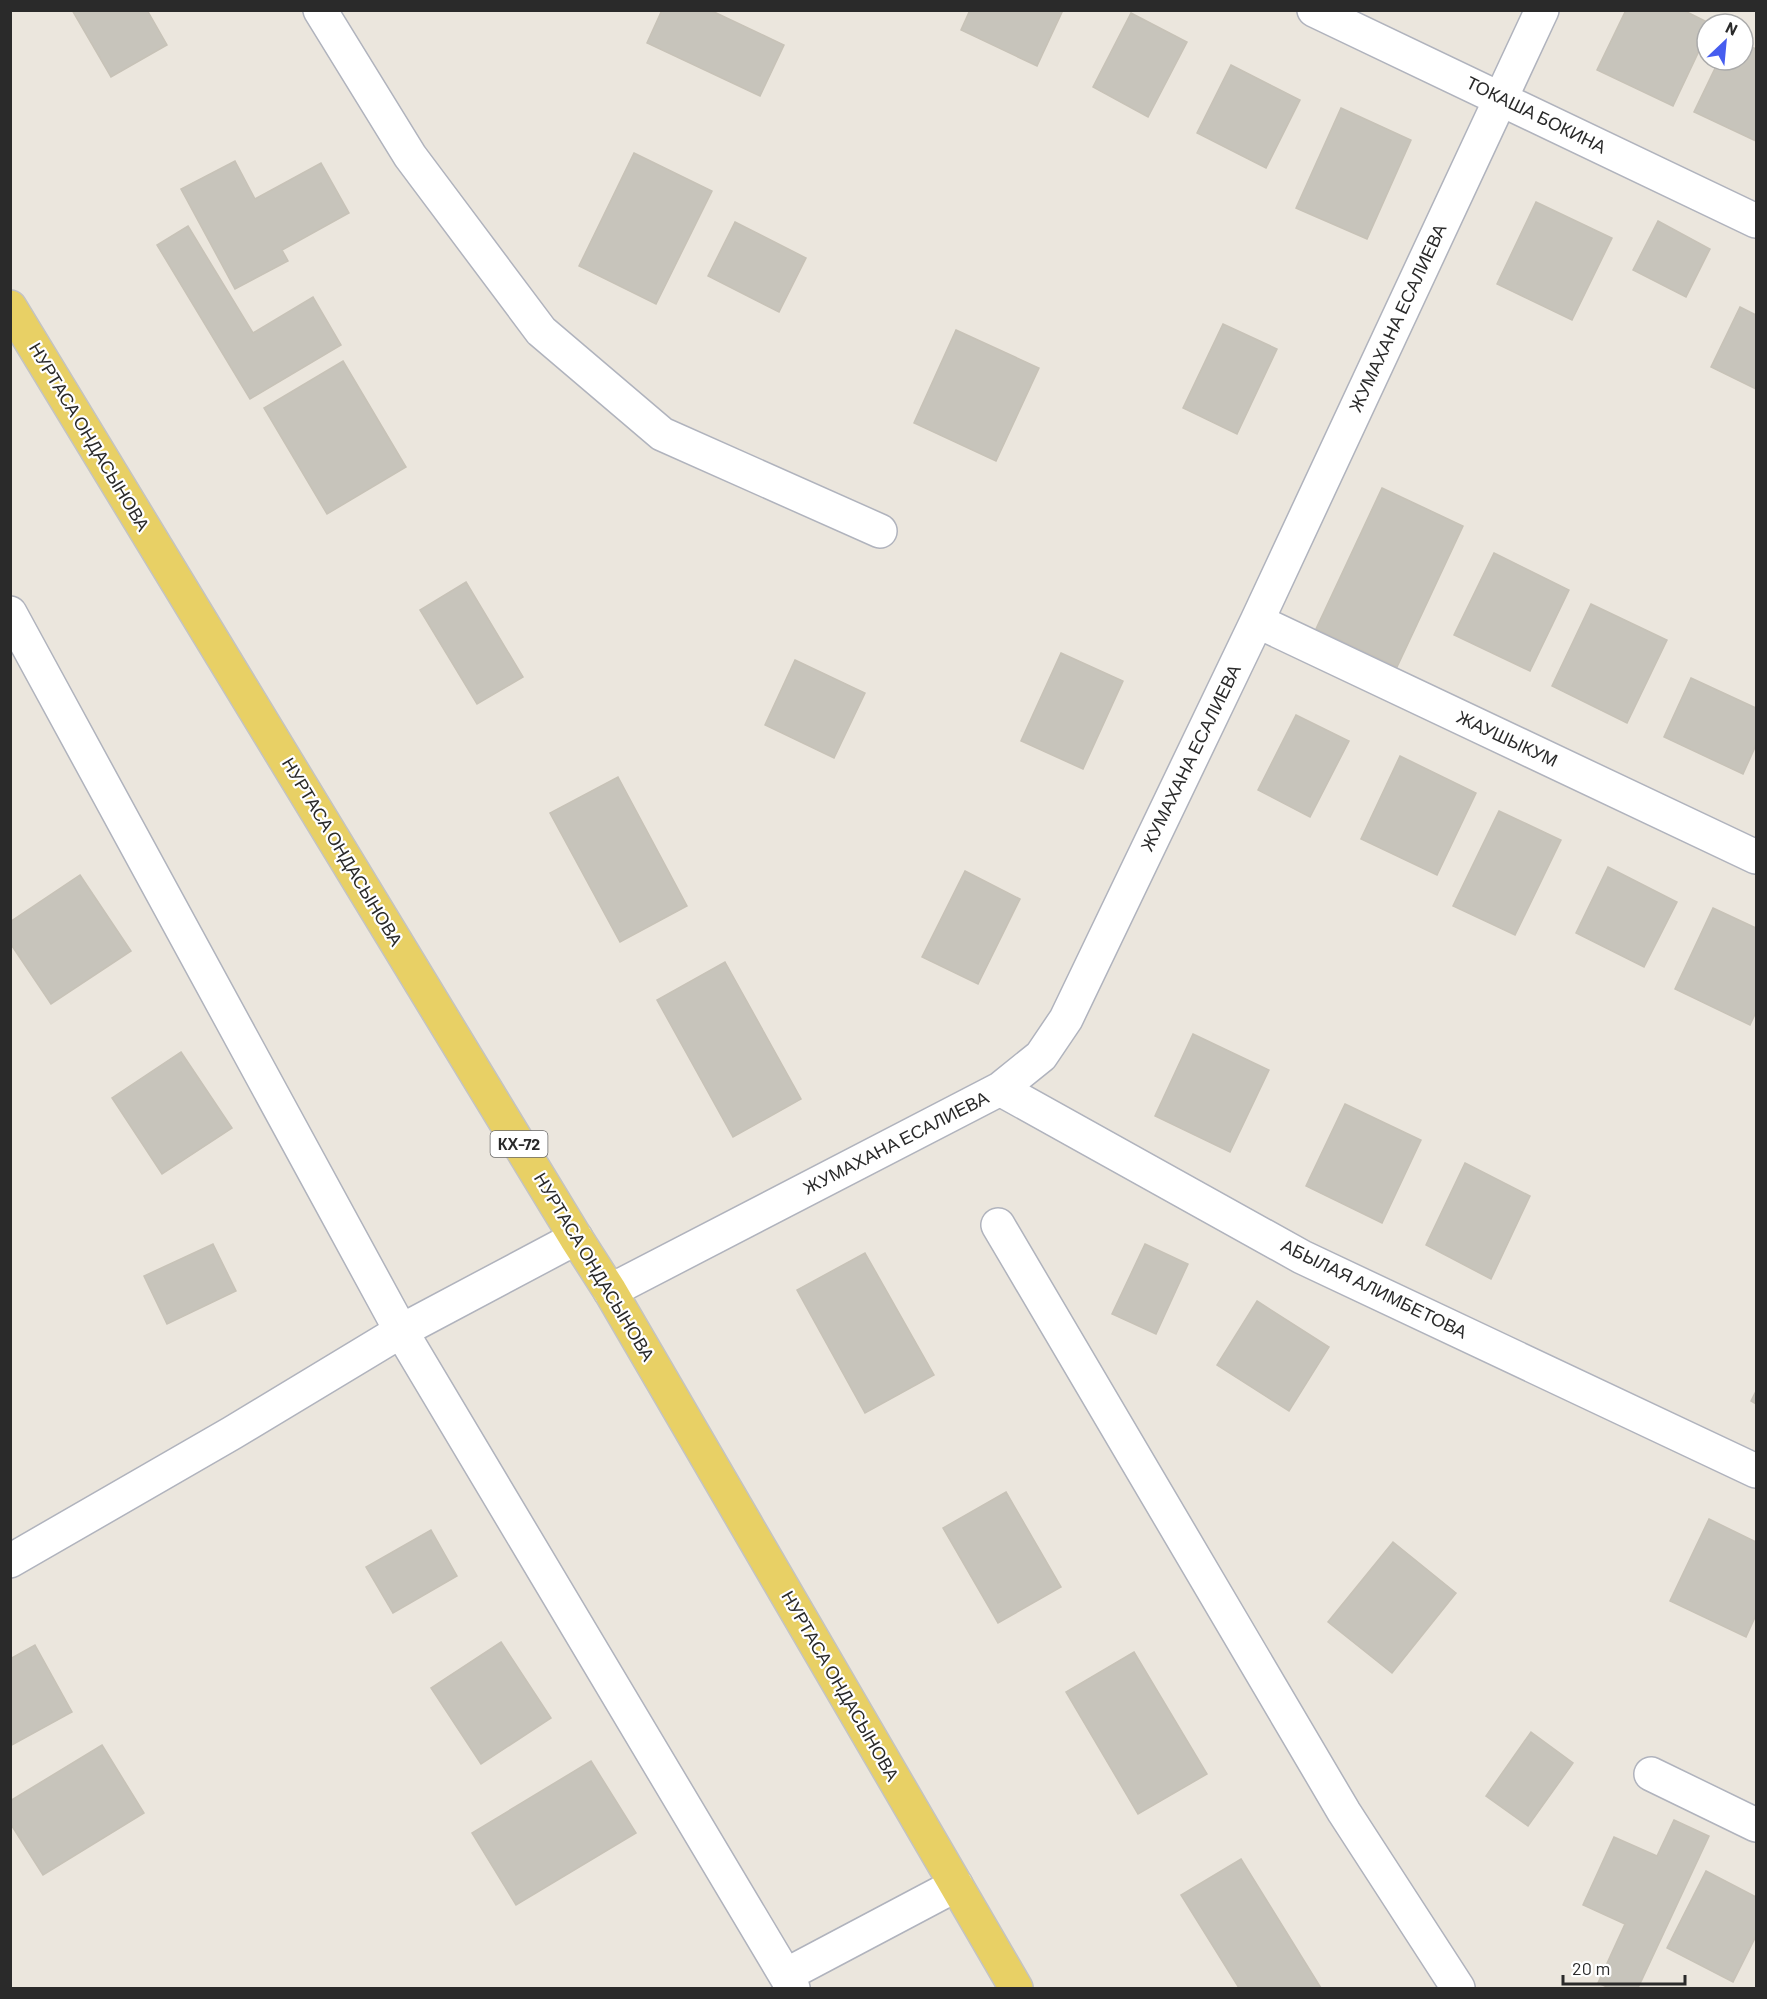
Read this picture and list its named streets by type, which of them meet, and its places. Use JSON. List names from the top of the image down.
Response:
{
  "streets": {
    "main road": ["НУРТАСА ОНДАСЫНОВА", "КХ-72"],
    "street": [
      "ТОКАША БОКИНА",
      "ЖУМАХАНА ЕСАЛИЕВА",
      "ЖАУШЫКУМ",
      "АБЫЛАЯ АЛИМБЕТОВА"
    ]
  },
  "crossings": [
    ["ТОКАША БОКИНА", "ЖУМАХАНА ЕСАЛИЕВА"],
    ["ЖУМАХАНА ЕСАЛИЕВА", "НУРТАСА ОНДАСЫНОВА"],
    ["ЖУМАХАНА ЕСАЛИЕВА", "ЖАУШЫКУМ"],
    ["ЖУМАХАНА ЕСАЛИЕВА", "АБЫЛАЯ АЛИМБЕТОВА"]
  ],
  "scale_bar": "20 m",
  "north": "top right"
}
